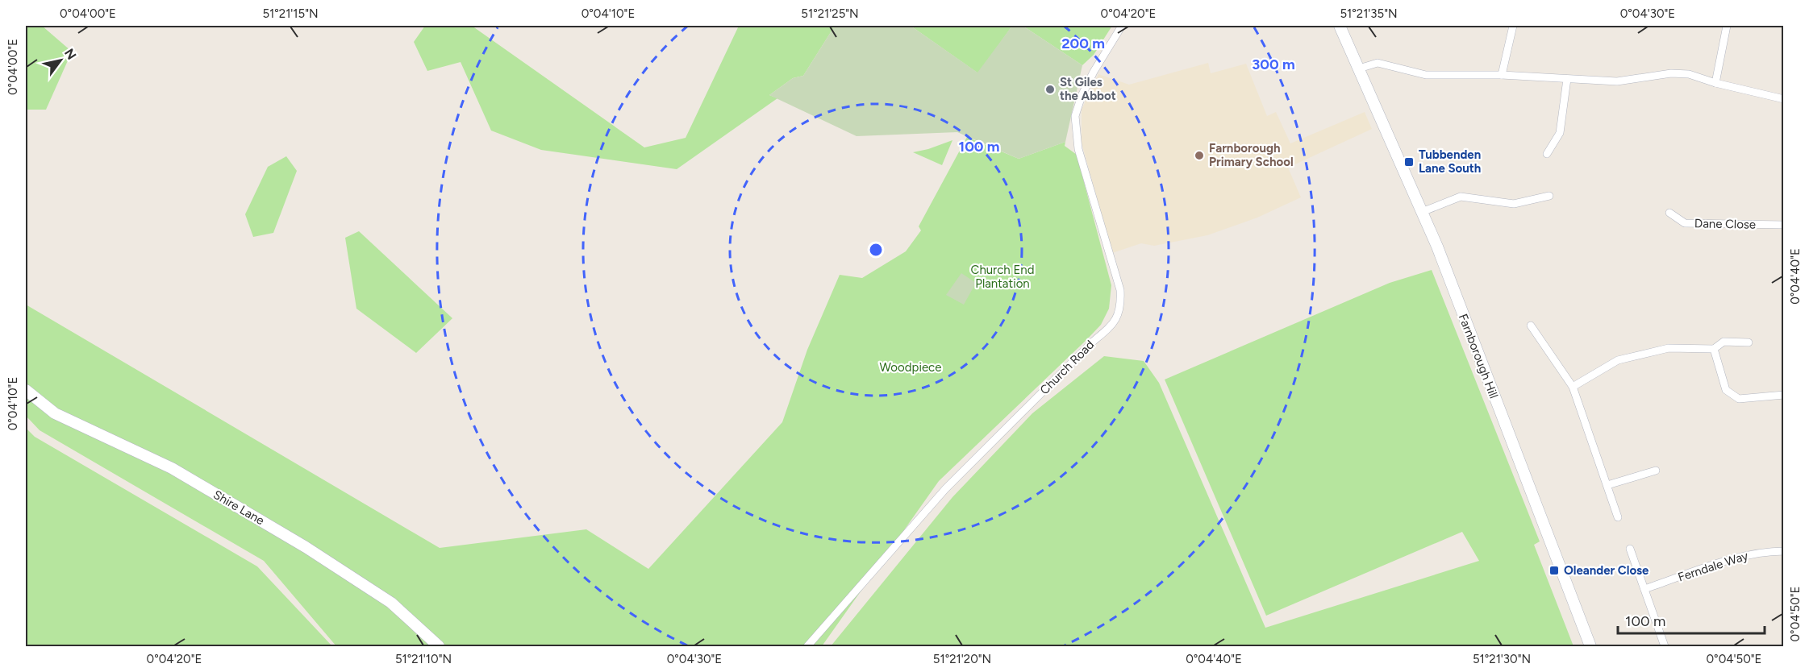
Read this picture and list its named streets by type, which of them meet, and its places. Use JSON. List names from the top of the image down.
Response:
{
  "streets": {
    "main road": ["Farnborough Hill", "Shire Lane"],
    "street": ["Dane Close", "Church Road", "Ferndale Way"]
  },
  "parks": ["Church End Plantation", "Woodpiece"],
  "places": {
    "other": ["St Giles the Abbot", "Farnborough Primary School"],
    "transit": ["Tubbenden Lane South", "Oleander Close"]
  },
  "scale_bar": "100 m",
  "north": "top right",
  "coordinates": [
    "0°04'00\"E",
    "51°21'15\"N",
    "0°04'10\"E",
    "51°21'25\"N",
    "0°04'20\"E",
    "51°21'35\"N",
    "0°04'30\"E",
    "0°04'40\"E",
    "0°04'50\"E",
    "51°21'10\"N",
    "51°21'20\"N",
    "51°21'30\"N"
  ],
  "rings": ["200 m", "300 m", "100 m"]
}
